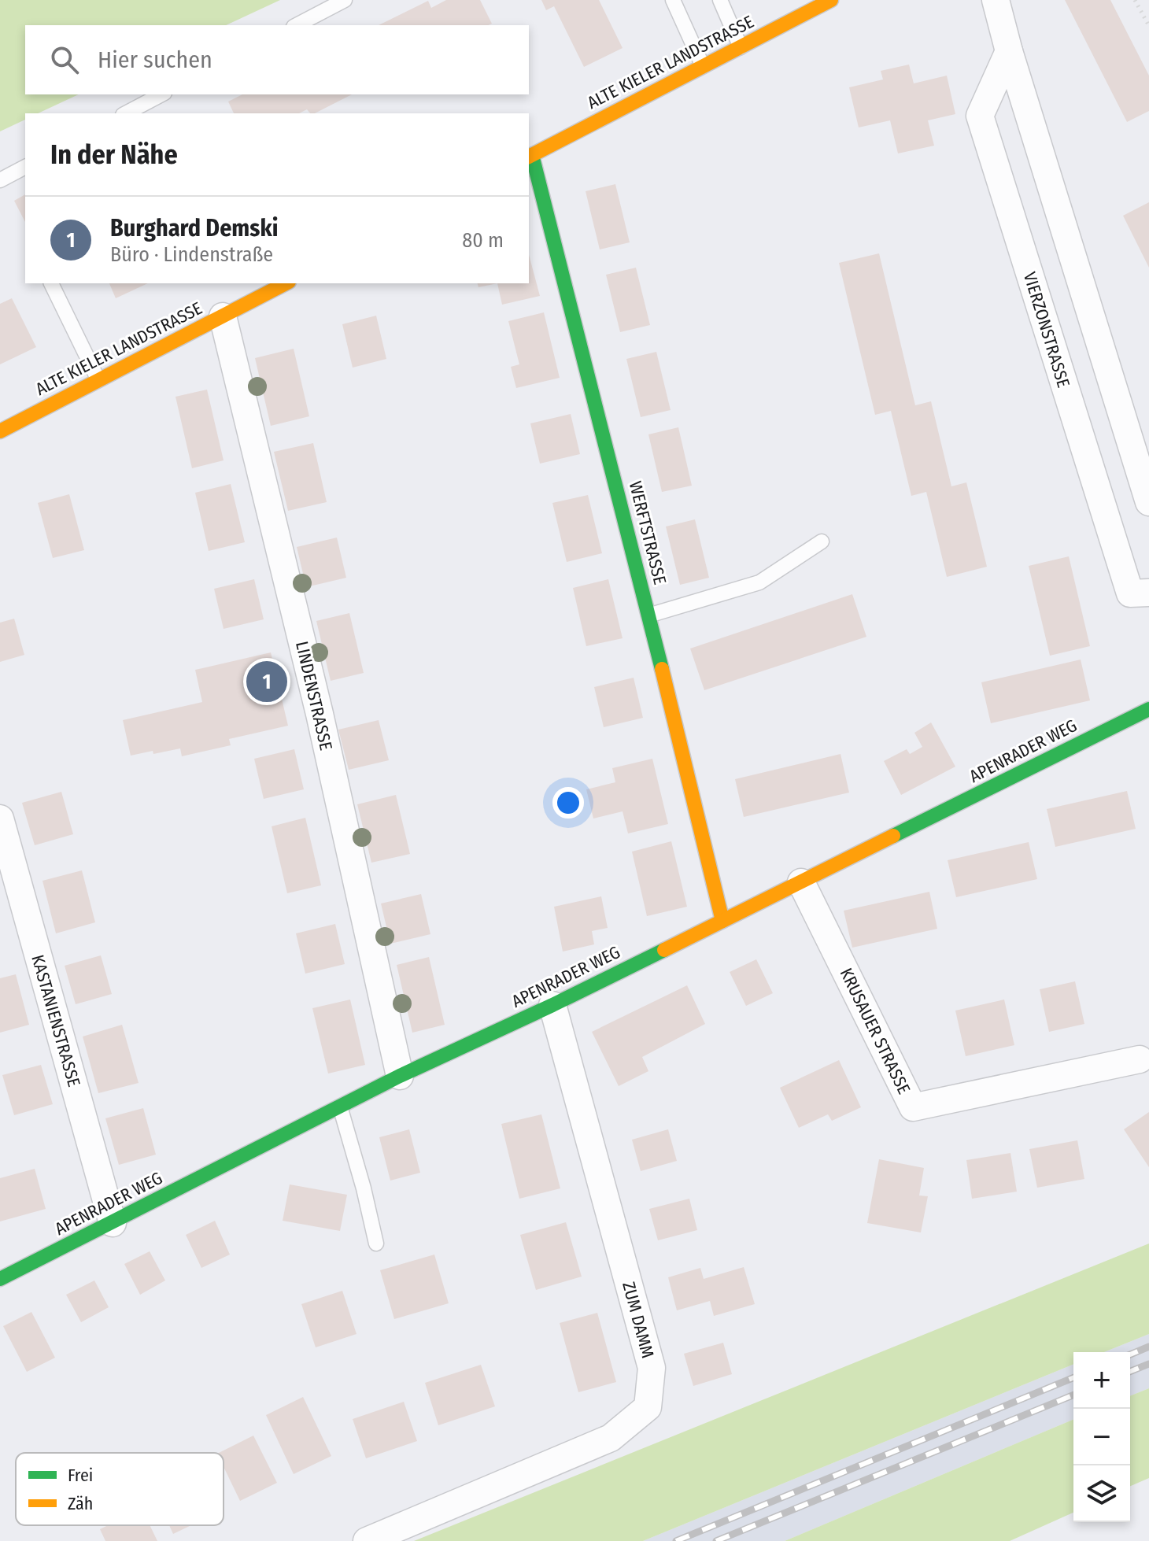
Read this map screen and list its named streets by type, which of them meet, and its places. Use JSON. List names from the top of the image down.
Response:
{
  "streets": {
    "street": [
      "ALTE KIELER LANDSTRASSE",
      "VIERZONSTRASSE",
      "WERFTSTRASSE",
      "LINDENSTRASSE",
      "APENRADER WEG",
      "KASTANIENSTRASSE",
      "KRUSAUER STRASSE",
      "ZUM DAMM"
    ]
  },
  "crossings": [
    ["ALTE KIELER LANDSTRASSE", "WERFTSTRASSE"],
    ["ALTE KIELER LANDSTRASSE", "LINDENSTRASSE"],
    ["WERFTSTRASSE", "APENRADER WEG"],
    ["LINDENSTRASSE", "APENRADER WEG"],
    ["APENRADER WEG", "KASTANIENSTRASSE"],
    ["APENRADER WEG", "KRUSAUER STRASSE"],
    ["APENRADER WEG", "ZUM DAMM"]
  ],
  "legend": ["Frei", "Zäh"],
  "page": {
    "search": "Hier suchen",
    "heading": "In der Nähe",
    "list": [
      {
        "mark": "1",
        "name": "Burghard Demski",
        "note": "Büro · Lindenstraße",
        "value": "80 m"
      }
    ],
    "pins": "1",
    "map_buttons": ["+", "−"]
  }
}
